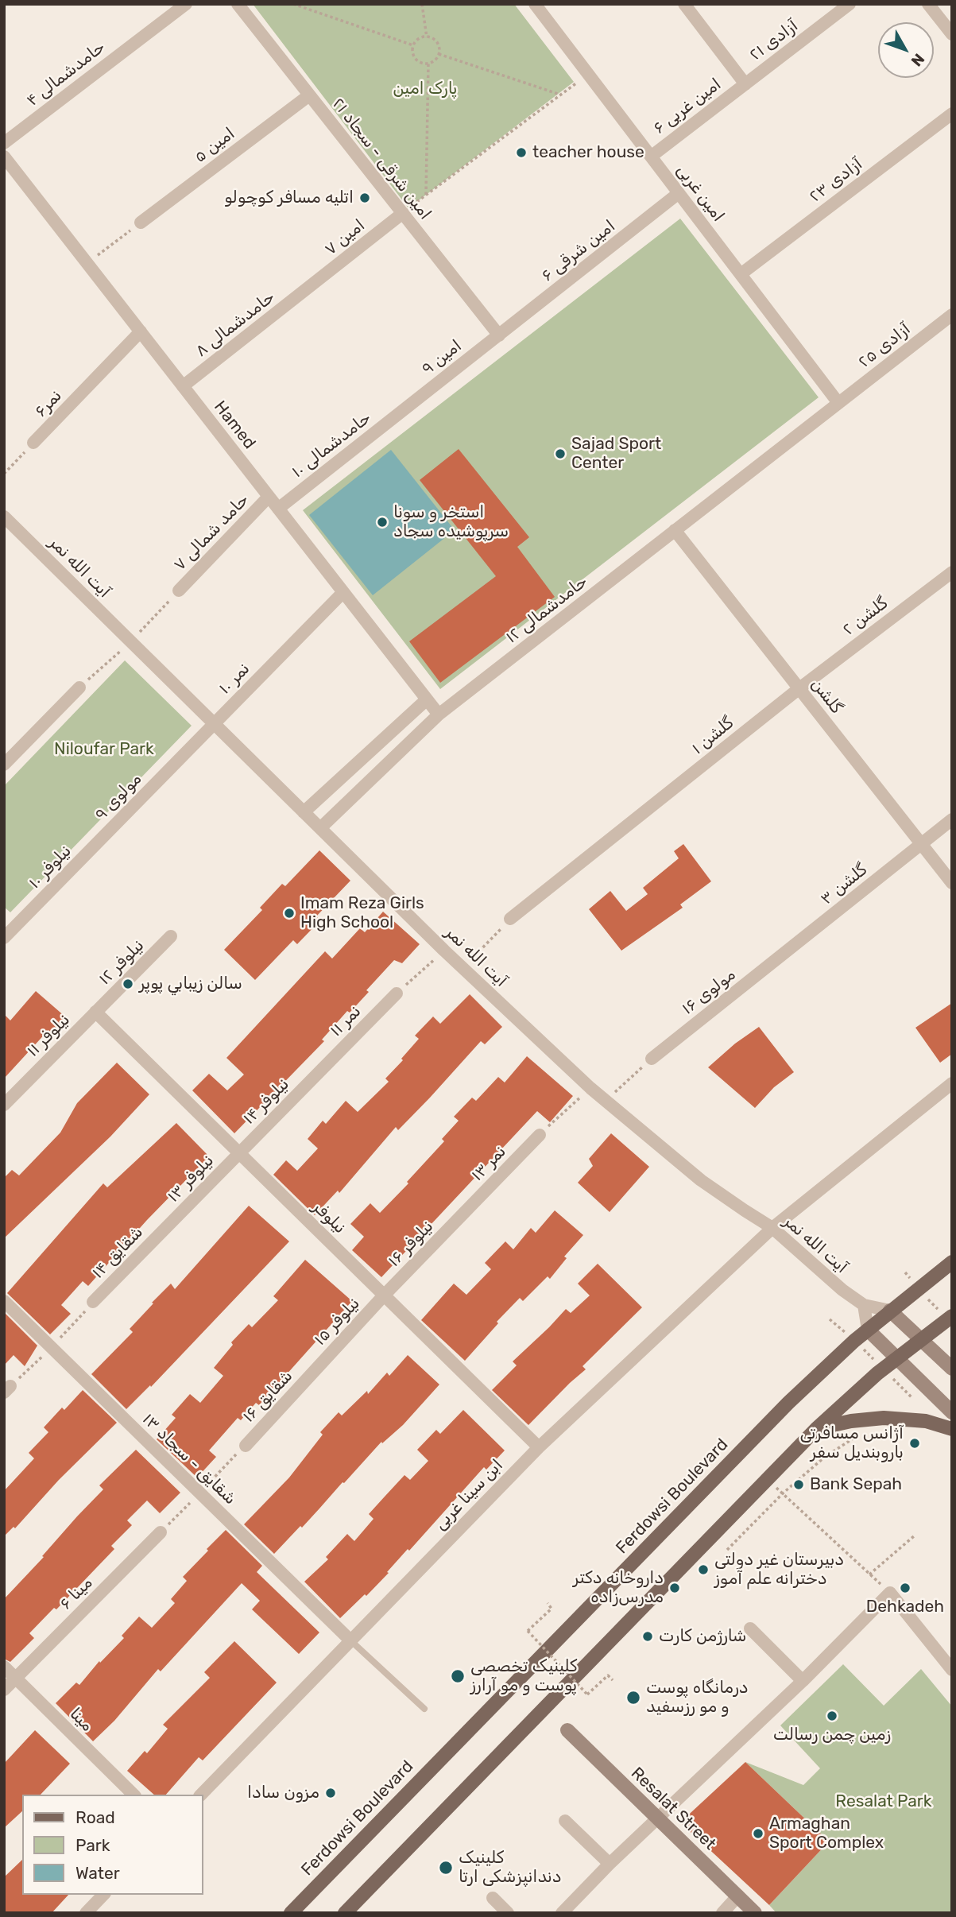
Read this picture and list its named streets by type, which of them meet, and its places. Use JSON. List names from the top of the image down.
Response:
{
  "streets": {
    "main road": ["Ferdowsi Boulevard"],
    "street": [
      "آزادی ۲۱",
      "حامدشمالی ۴",
      "امین غربی ۶",
      "امین ۵",
      "امین شرقی - سجاد ۲۱",
      "آزادی ۲۳",
      "امین غربی",
      "امین ۷",
      "امین شرقی ۶",
      "حامدشمالی ۸",
      "آزادی ۲۵",
      "امین ۹",
      "نمر۶",
      "Hamed",
      "حامدشمالی ۱۰",
      "حامد شمالی ۷",
      "آیت الله نمر",
      "حامدشمالی ۱۲",
      "گلشن ۲",
      "نمر ۱۰",
      "گلشن",
      "گلشن ۱",
      "مولوی ۹",
      "نیلوفر ۱۰",
      "گلشن ۳",
      "نیلوفر ۱۲",
      "مولوی ۱۶",
      "نمر ۱۱",
      "نیلوفر ۱۱",
      "نیلوفر ۱۴",
      "نمر ۱۳",
      "نیلوفر ۱۳",
      "نیلوفر",
      "نیلوفر ۱۶",
      "شقایق ۱۴",
      "نیلوفر ۱۵",
      "شقایق ۱۶",
      "شقایق - سجاد ۱۳",
      "ابن سینا غربی",
      "مینا ۶",
      "مینا",
      "Resalat Street"
    ]
  },
  "crossings": [
    ["آزادی ۲۱", "امین غربی ۶"],
    ["امین غربی ۶", "امین غربی"],
    ["امین ۵", "امین شرقی - سجاد ۲۱"],
    ["امین شرقی - سجاد ۲۱", "امین ۷"],
    ["امین شرقی - سجاد ۲۱", "امین شرقی ۶"],
    ["امین شرقی - سجاد ۲۱", "امین ۹"],
    ["آزادی ۲۳", "امین غربی"],
    ["امین غربی", "امین شرقی ۶"],
    ["امین غربی", "آزادی ۲۵"],
    ["امین ۷", "حامدشمالی ۸"],
    ["امین شرقی ۶", "امین ۹"],
    ["حامدشمالی ۸", "Hamed"],
    ["آزادی ۲۵", "حامدشمالی ۱۲"],
    ["آزادی ۲۵", "گلشن"],
    ["امین ۹", "حامدشمالی ۱۰"],
    ["نمر۶", "Hamed"],
    ["Hamed", "حامدشمالی ۱۰"],
    ["Hamed", "حامد شمالی ۷"],
    ["Hamed", "حامدشمالی ۱۲"],
    ["Hamed", "نمر ۱۰"],
    ["آیت الله نمر", "حامدشمالی ۱۲"],
    ["آیت الله نمر", "نمر ۱۰"],
    ["آیت الله نمر", "مولوی ۹"],
    ["آیت الله نمر", "ابن سینا غربی"],
    ["آیت الله نمر", "Ferdowsi Boulevard"],
    ["حامدشمالی ۱۲", "گلشن"],
    ["گلشن ۲", "گلشن"],
    ["گلشن ۲", "گلشن ۱"],
    ["نمر ۱۰", "مولوی ۹"],
    ["گلشن", "گلشن ۱"],
    ["گلشن", "گلشن ۳"],
    ["مولوی ۹", "نیلوفر ۱۰"],
    ["گلشن ۳", "مولوی ۱۶"],
    ["نیلوفر ۱۲", "نیلوفر ۱۱"],
    ["نیلوفر ۱۲", "نیلوفر"],
    ["نمر ۱۱", "نیلوفر ۱۴"],
    ["نیلوفر ۱۱", "نیلوفر"],
    ["نیلوفر ۱۴", "نیلوفر ۱۳"],
    ["نیلوفر ۱۴", "نیلوفر"],
    ["نمر ۱۳", "نیلوفر ۱۶"],
    ["نیلوفر ۱۳", "نیلوفر"],
    ["نیلوفر ۱۳", "شقایق ۱۴"],
    ["نیلوفر", "نیلوفر ۱۶"],
    ["نیلوفر", "نیلوفر ۱۵"],
    ["نیلوفر", "ابن سینا غربی"],
    ["نیلوفر ۱۶", "نیلوفر ۱۵"],
    ["نیلوفر ۱۵", "شقایق ۱۶"],
    ["شقایق - سجاد ۱۳", "ابن سینا غربی"],
    ["مینا ۶", "مینا"]
  ],
  "parks": ["پارک امین", "Niloufar Park", "Resalat Park"],
  "places": [
    "teacher house",
    "اتليه مسافر كوچولو",
    "Sajad Sport Center",
    "استخر و سونا سرپوشیده سجاد",
    "Imam Reza Girls High School",
    "سالن زيبابي پوپر",
    "آژانس مسافرتی باروبندیل سفر",
    "Bank Sepah",
    "دبیرستان غیر دولتی دخترانه علم آموز",
    "داروخانه دکتر مدرس‌زاده",
    "Dehkadeh",
    "شارژمن کارت",
    "کلینیک تخصصی پوست و مو آرارز",
    "درمانگاه پوست و مو رزسفید",
    "زمین چمن رسالت",
    "مزون سادا",
    "Armaghan Sport Complex",
    "کلینیک دندانپزشکی ارتا"
  ],
  "legend": ["Road", "Park", "Water"],
  "north": "bottom right"
}
